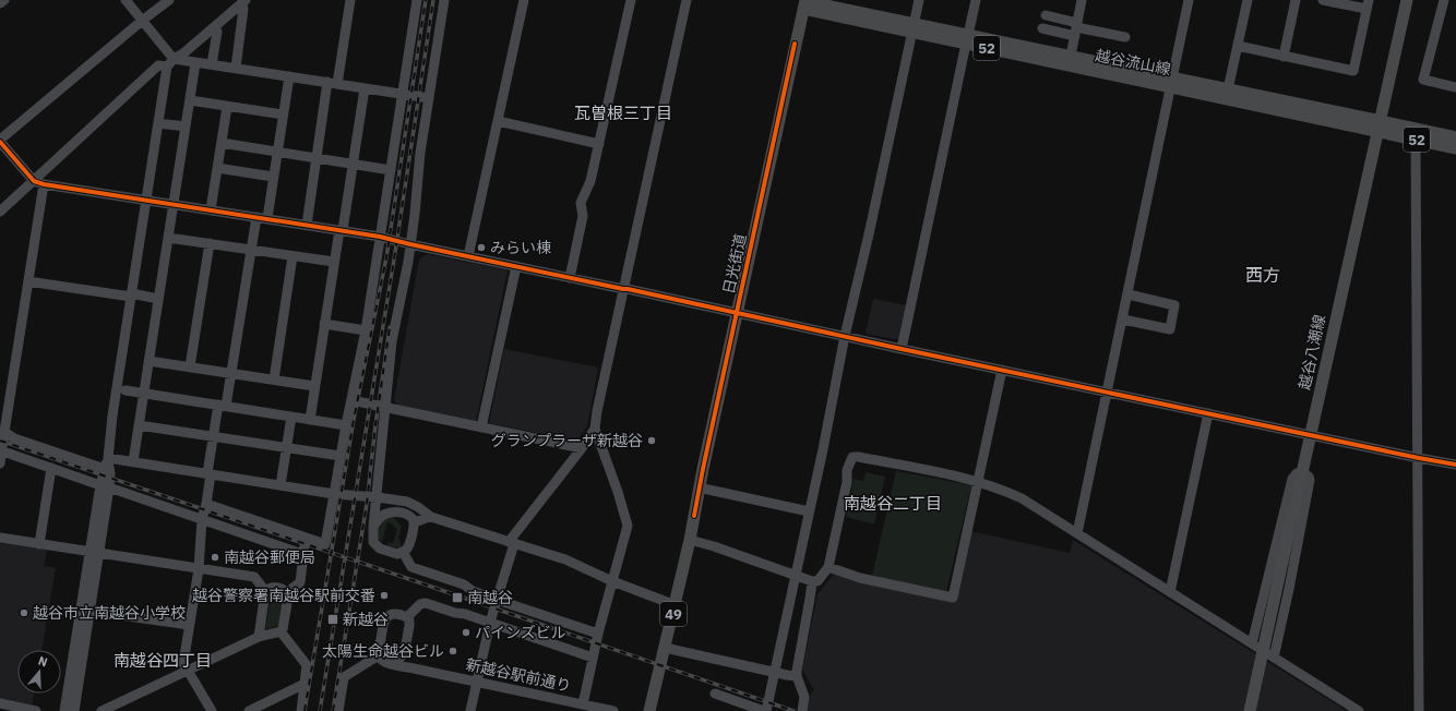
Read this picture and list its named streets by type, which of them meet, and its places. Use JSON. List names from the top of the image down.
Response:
{
  "streets": {
    "main road": [
      "52",
      "越谷流山線",
      "日光街道",
      "越谷八潮線",
      "49"
    ],
    "street": ["新越谷駅前通り"]
  },
  "crossings": [
    ["越谷流山線", "日光街道"],
    ["越谷流山線", "越谷八潮線"]
  ],
  "districts": [
    "瓦曽根三丁目",
    "西方",
    "南越谷二丁目",
    "南越谷四丁目"
  ],
  "places": {
    "other": [
      "みらい棟",
      "グランプラーザ新越谷",
      "南越谷郵便局",
      "越谷警察署南越谷駅前交番",
      "越谷市立南越谷小学校",
      "パインズビル",
      "太陽生命越谷ビル"
    ],
    "transit": ["南越谷", "新越谷"]
  },
  "north": "top"
}
